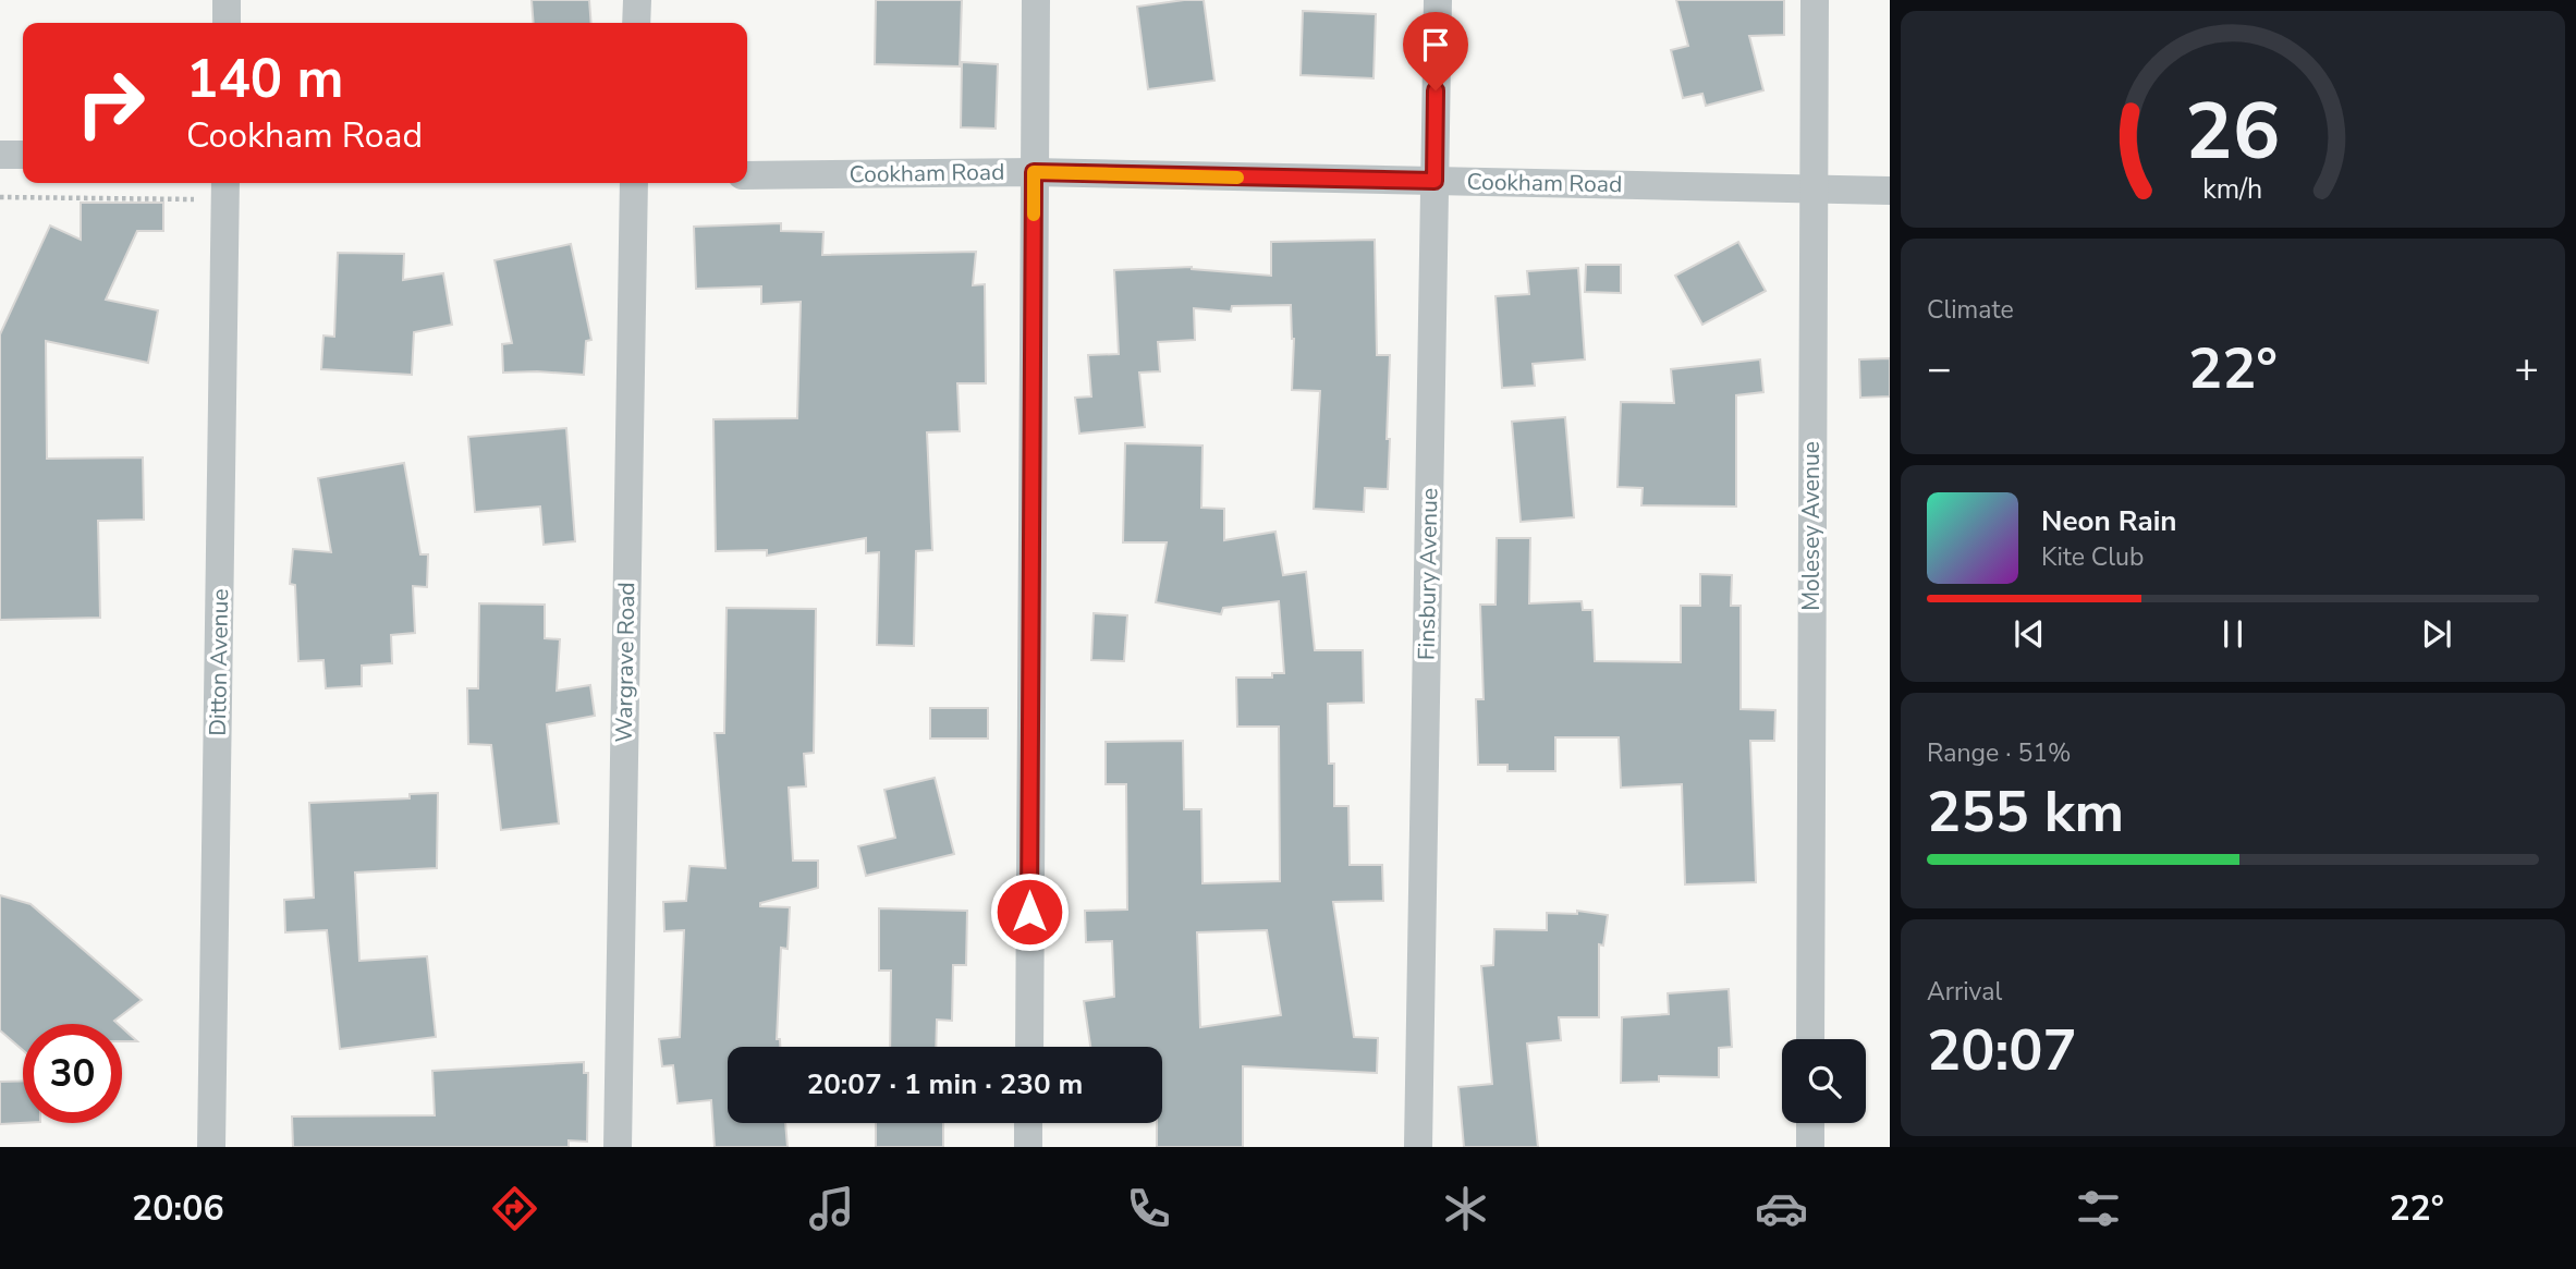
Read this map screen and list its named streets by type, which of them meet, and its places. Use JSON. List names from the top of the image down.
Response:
{
  "streets": {
    "street": [
      "Cookham Road",
      "Molesey Avenue",
      "Finsbury Avenue",
      "Ditton Avenue",
      "Wargrave Road"
    ]
  },
  "crossings": [
    ["Cookham Road", "Molesey Avenue"],
    ["Cookham Road", "Finsbury Avenue"]
  ],
  "page": {
    "turn": ["140 m", "Cookham Road"],
    "tile": [
      "Climate",
      ["Range · 51%", "255 km"],
      ["Arrival", "20:07"]
    ],
    "heat": ["−", "22°", "+"],
    "song": ["Neon Rain", "Kite Club"],
    "limit": "30",
    "trip": "20:07 · 1 min · 230 m",
    "tabs": ["20:06", "22°"],
    "gauge": ["26", "km/h"]
  }
}
